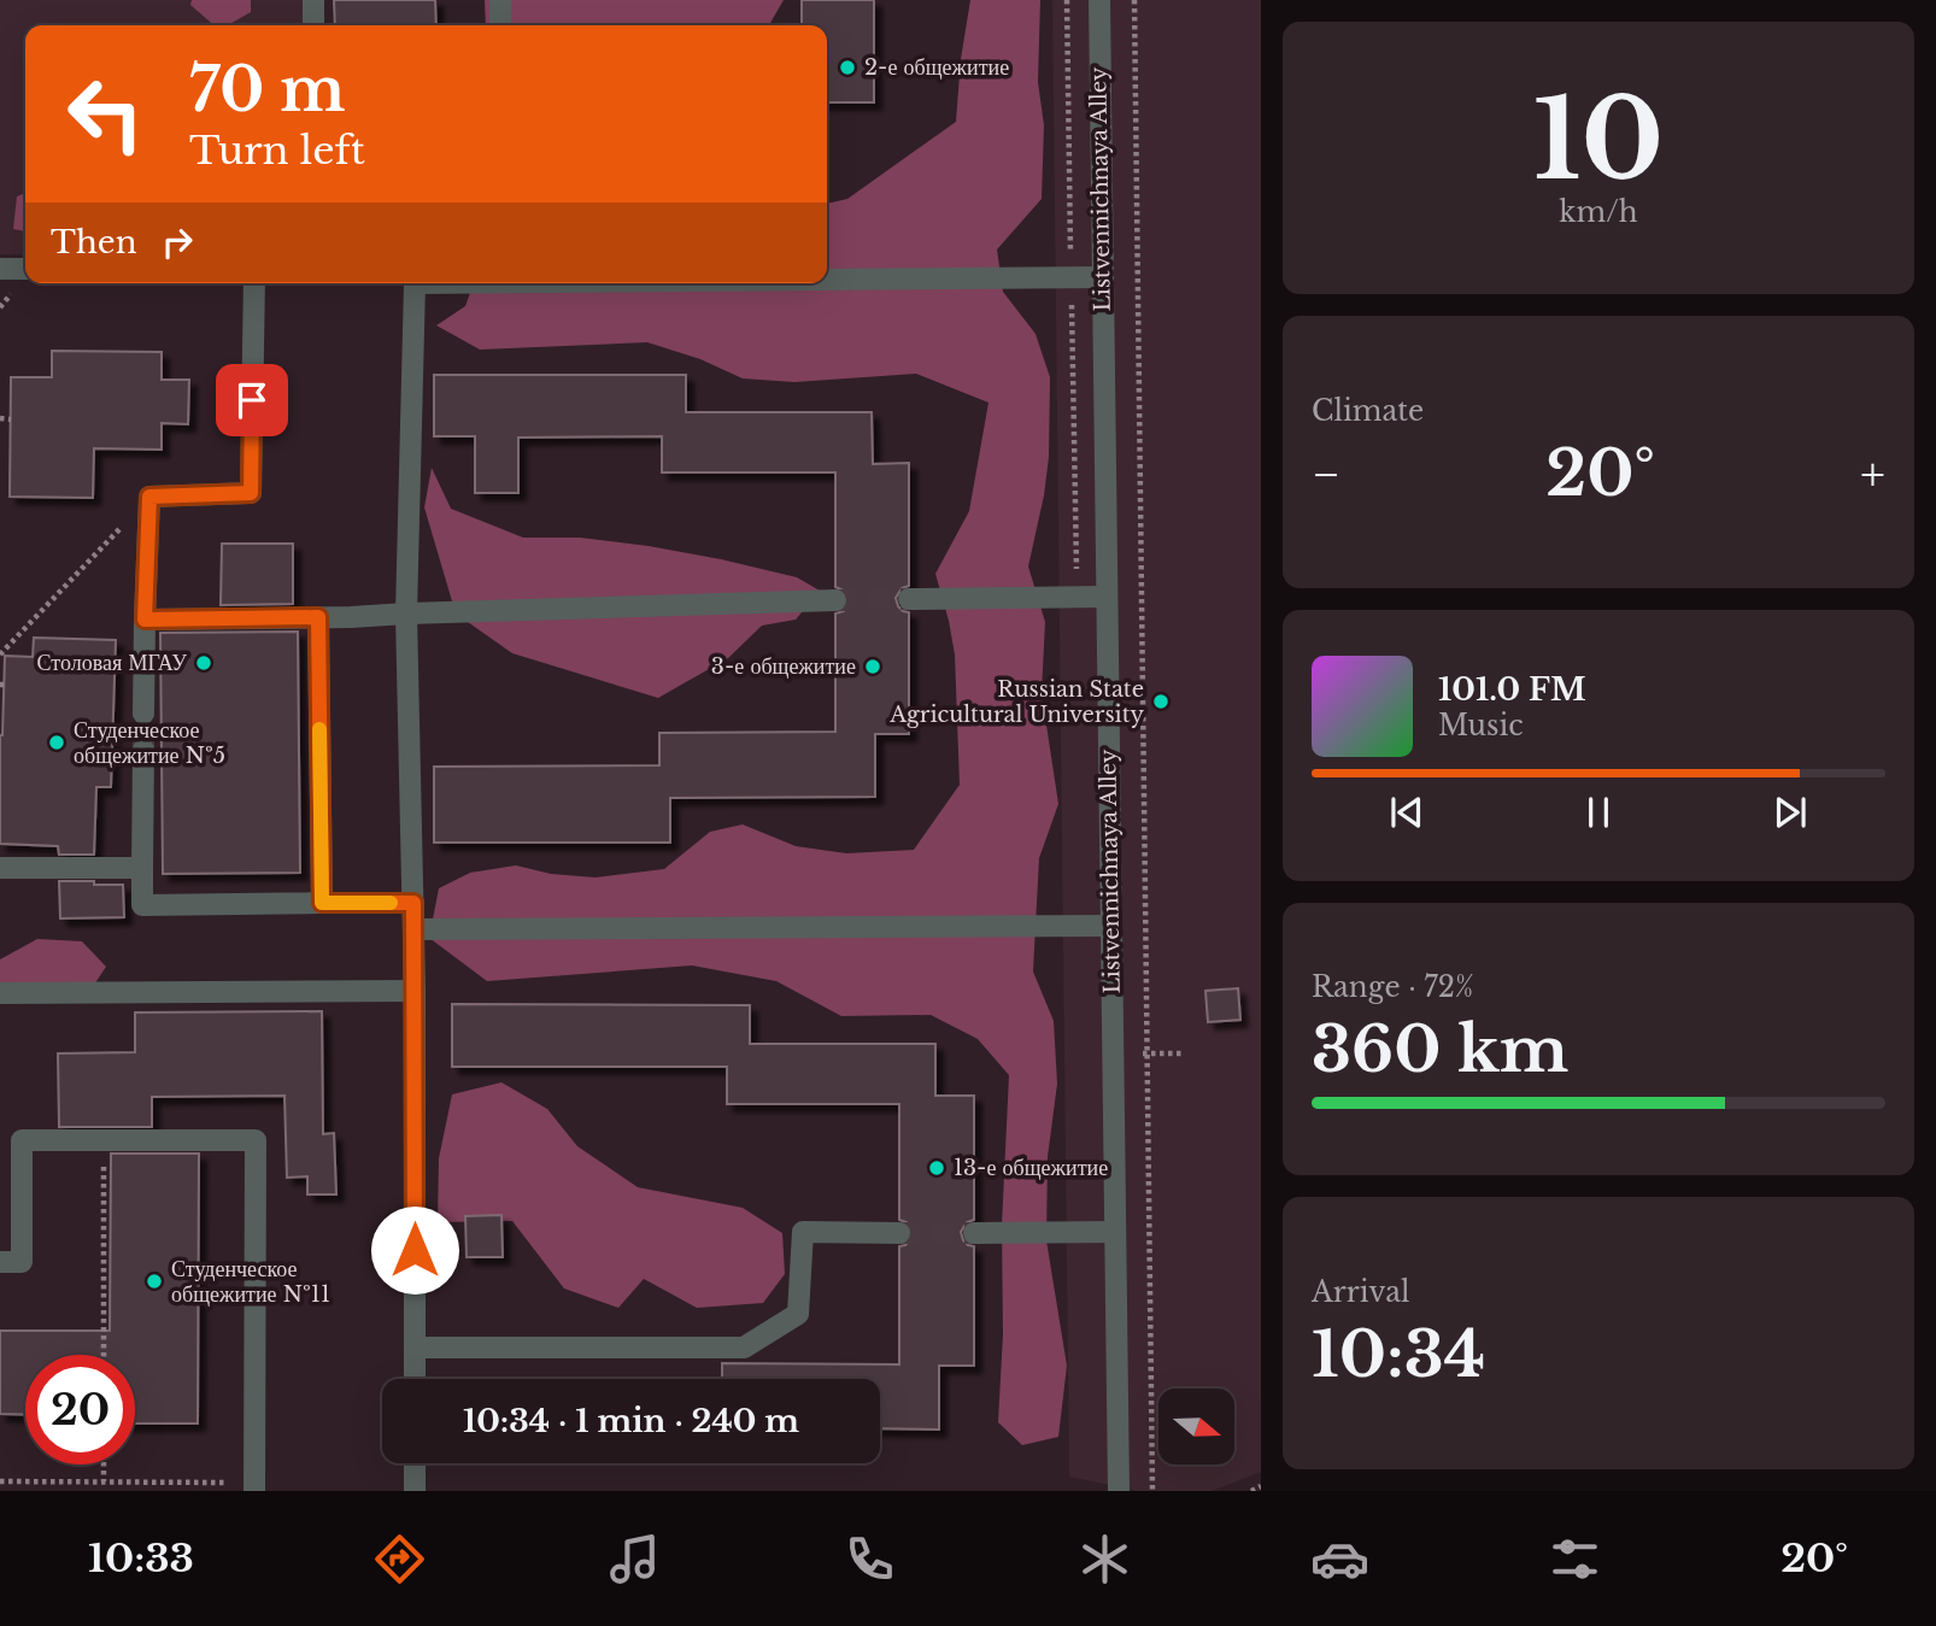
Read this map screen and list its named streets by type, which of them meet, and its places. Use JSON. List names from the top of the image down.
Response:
{
  "streets": {
    "street": ["Listvennichnaya Alley"]
  },
  "places": [
    "2-е общежитие",
    "Столовая МГАУ",
    "3-е общежитие",
    "Russian State Agricultural University",
    "Студенческое общежитие №5",
    "13-е общежитие",
    "Студенческое общежитие №11"
  ],
  "north": "right",
  "page": {
    "tile": [
      ["10", "km/h"],
      "Climate",
      ["Range · 72%", "360 km"],
      ["Arrival", "10:34"]
    ],
    "turn": ["70 m", "Turn left"],
    "then": "Then",
    "heat": ["−", "20°", "+"],
    "song": ["101.0 FM", "Music"],
    "limit": "20",
    "trip": "10:34 · 1 min · 240 m",
    "tabs": ["10:33", "20°"]
  }
}
